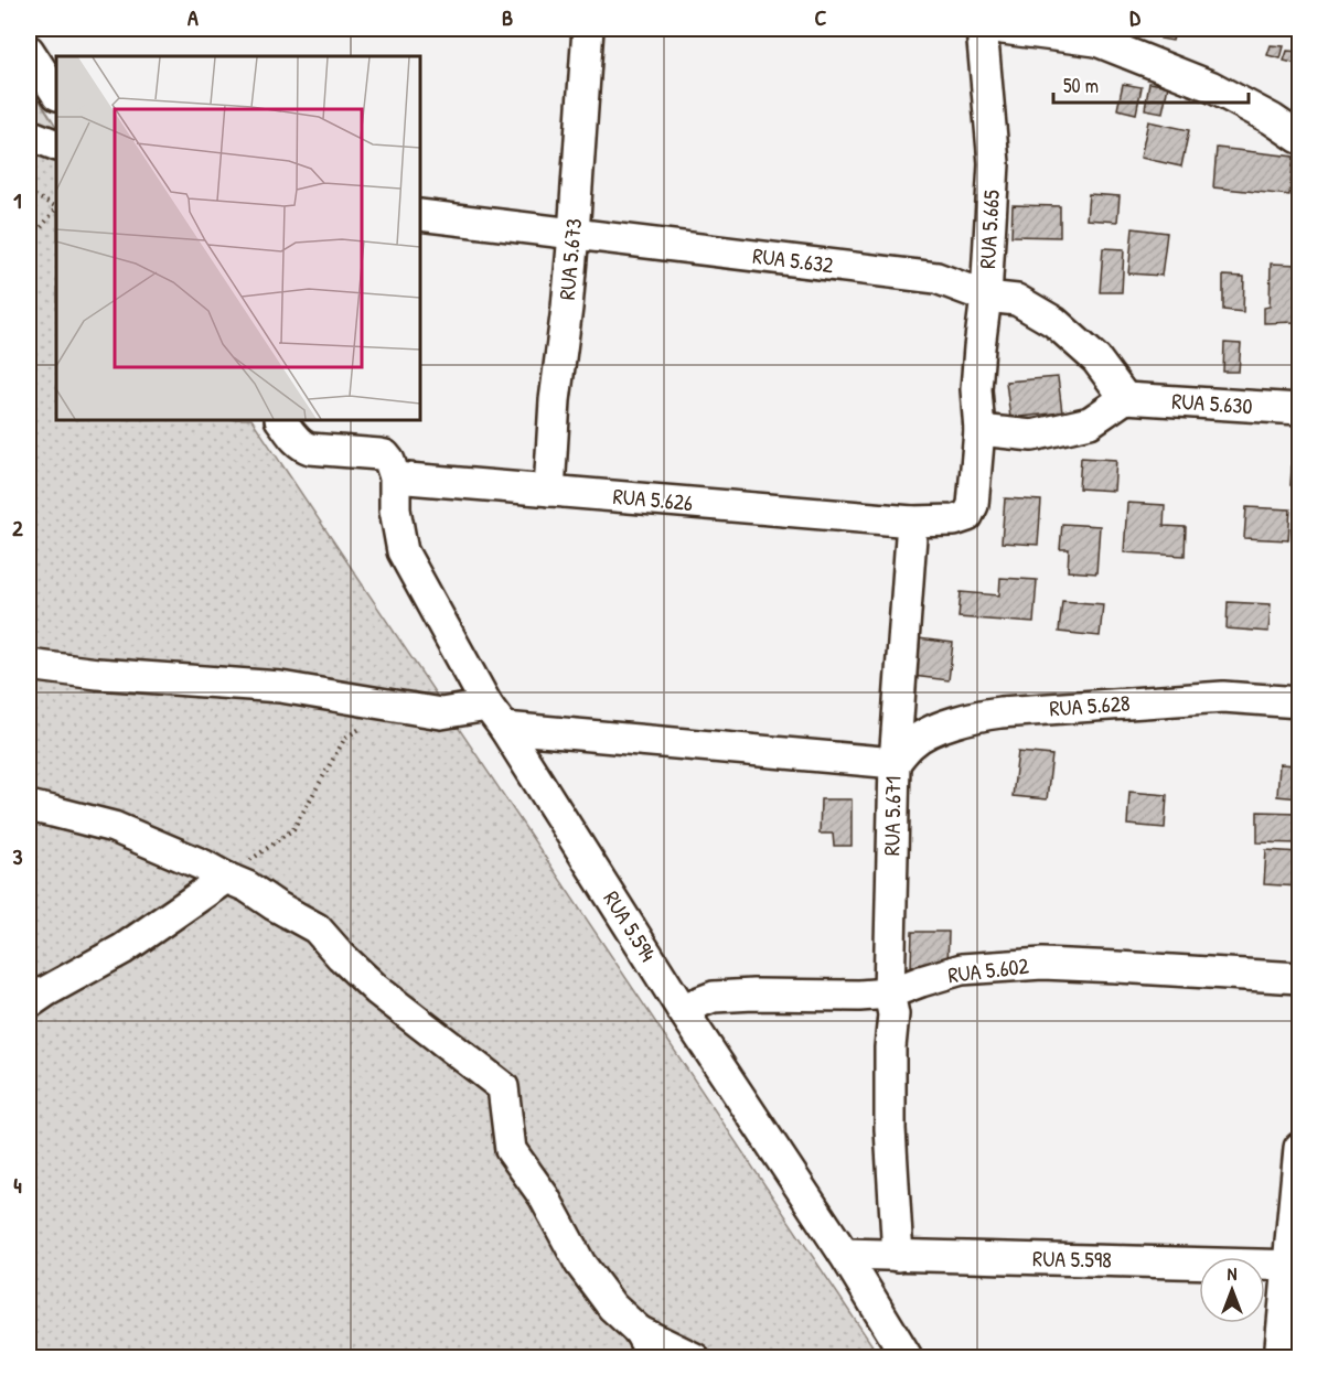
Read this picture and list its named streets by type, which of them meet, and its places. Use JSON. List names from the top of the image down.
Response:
{
  "streets": {
    "street": [
      "RUA 5.665",
      "RUA 5.673",
      "RUA 5.632",
      "RUA 5.630",
      "RUA 5.626",
      "RUA 5.628",
      "RUA 5.671",
      "RUA 5.594",
      "RUA 5.602",
      "RUA 5.598"
    ]
  },
  "crossings": [
    ["RUA 5.665", "RUA 5.632"],
    ["RUA 5.673", "RUA 5.632"],
    ["RUA 5.673", "RUA 5.626"],
    ["RUA 5.632", "RUA 5.630"],
    ["RUA 5.626", "RUA 5.671"],
    ["RUA 5.626", "RUA 5.594"],
    ["RUA 5.628", "RUA 5.671"],
    ["RUA 5.671", "RUA 5.602"],
    ["RUA 5.671", "RUA 5.598"],
    ["RUA 5.594", "RUA 5.602"],
    ["RUA 5.594", "RUA 5.598"]
  ],
  "scale_bar": "50 m",
  "north": "top",
  "grid": {
    "columns": [
      "A",
      "B",
      "C",
      "D"
    ],
    "rows": [
      "1",
      "2",
      "3",
      "4"
    ]
  }
}
